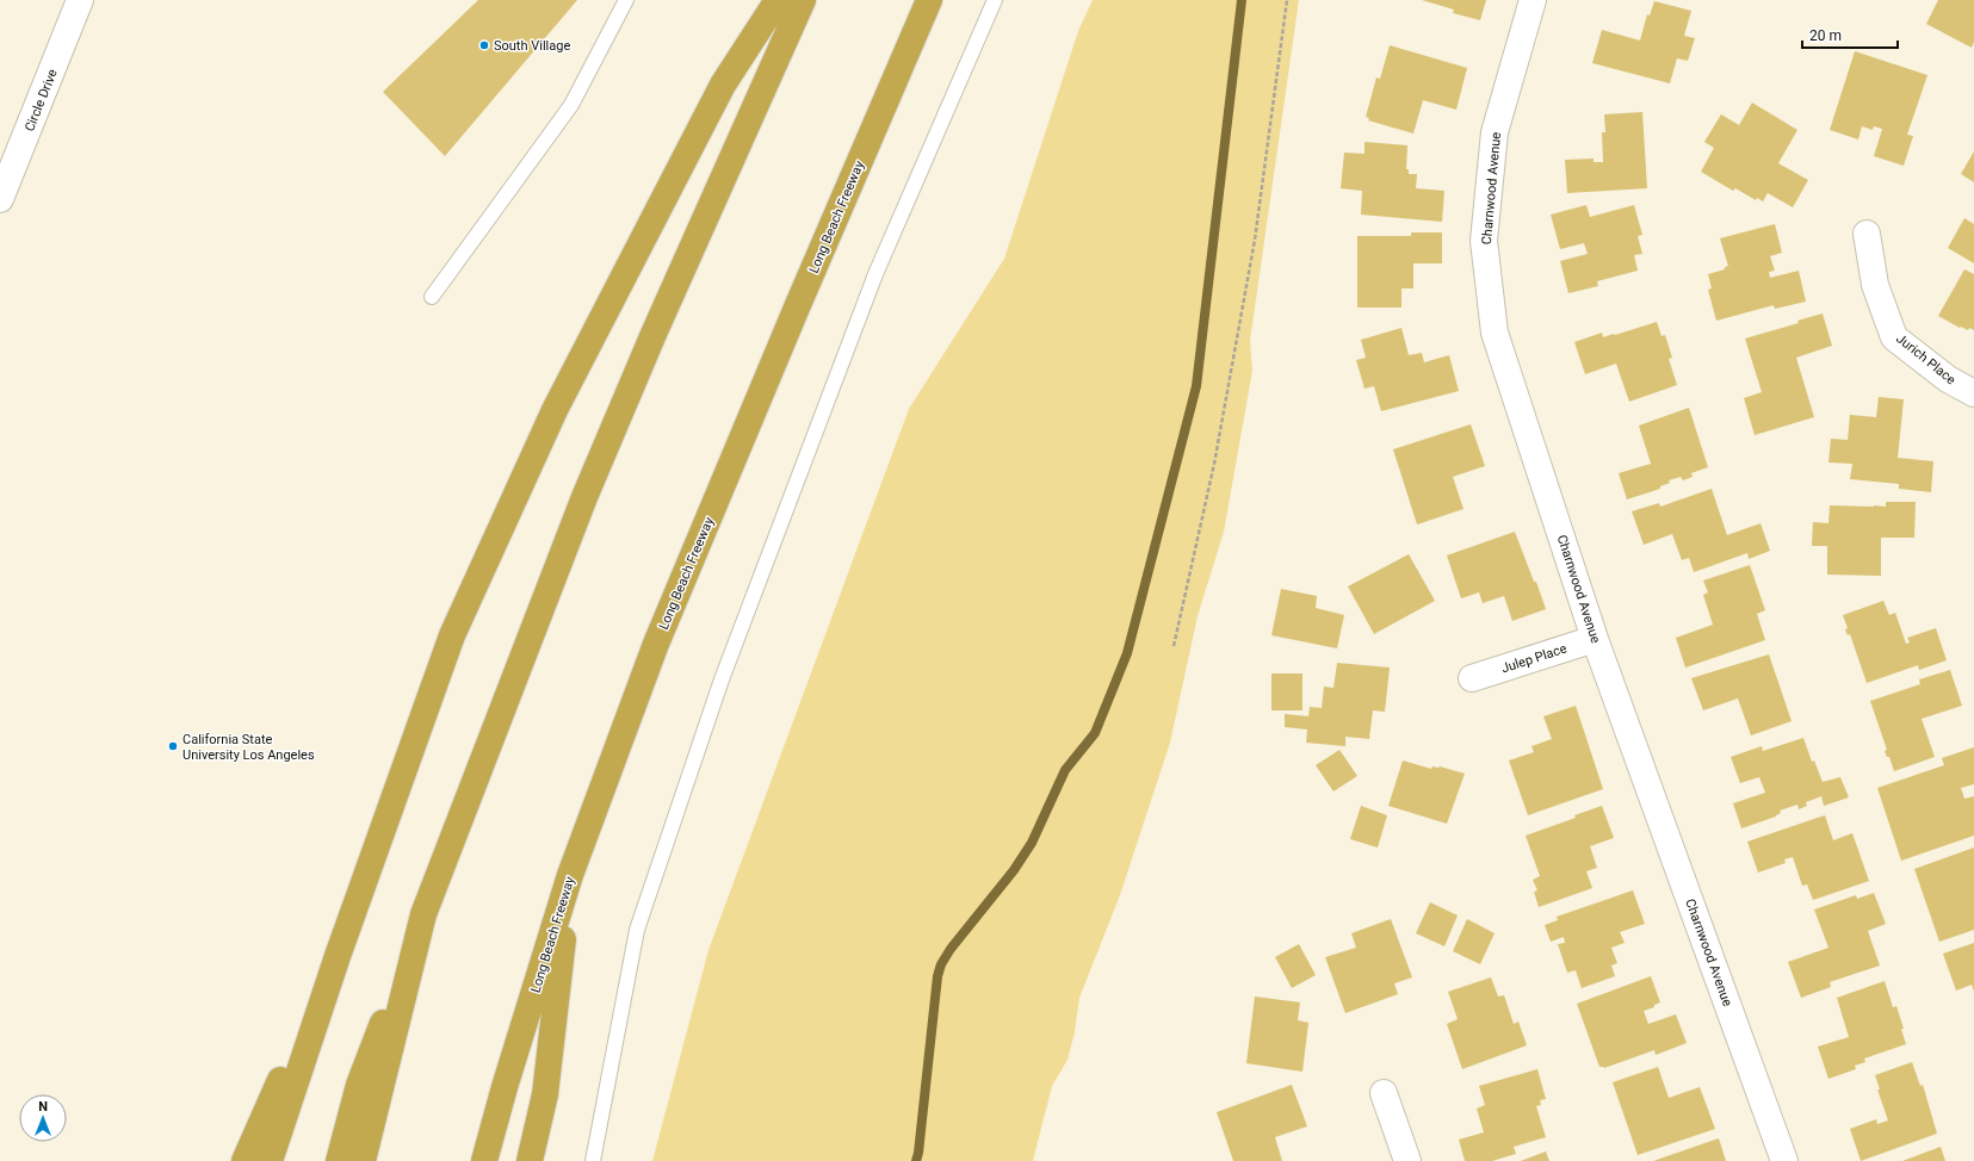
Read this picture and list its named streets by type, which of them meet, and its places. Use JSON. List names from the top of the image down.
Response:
{
  "streets": {
    "highway": ["Long Beach Freeway"],
    "street": [
      "Circle Drive",
      "Charnwood Avenue",
      "Jurich Place",
      "Julep Place"
    ]
  },
  "crossings": [
    ["Charnwood Avenue", "Julep Place"]
  ],
  "places": ["South Village", "California State University Los Angeles"],
  "scale_bar": "20 m",
  "north": "top"
}
